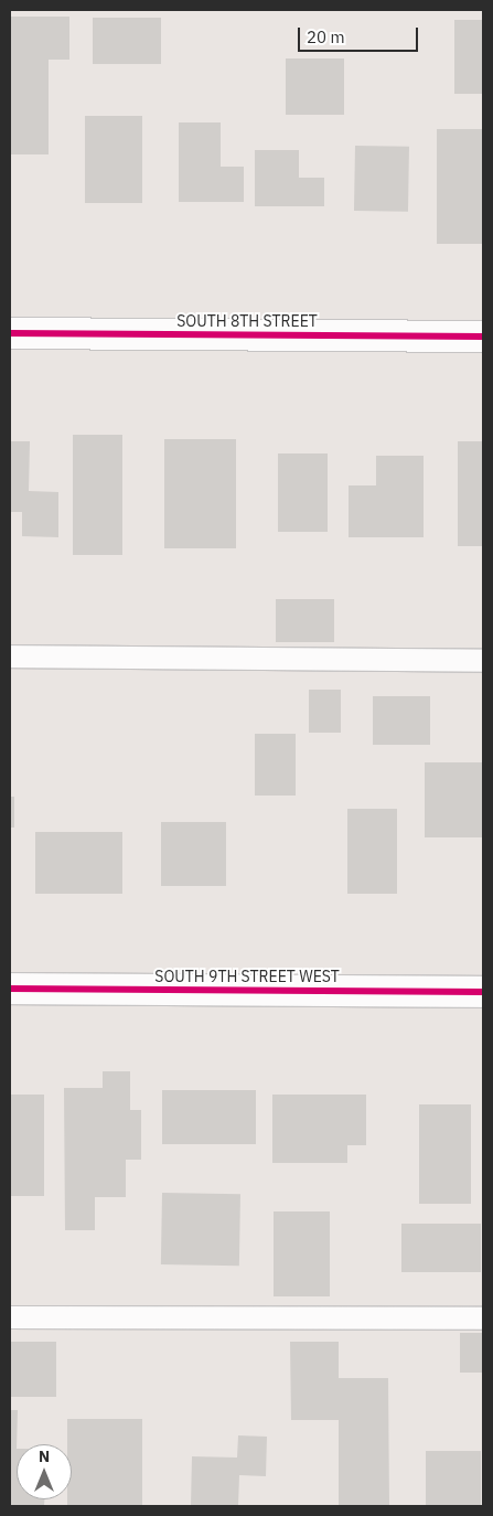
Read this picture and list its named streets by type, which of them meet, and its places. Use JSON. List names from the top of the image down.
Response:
{
  "streets": {
    "street": ["SOUTH 8TH STREET", "SOUTH 9TH STREET WEST"]
  },
  "scale_bar": "20 m",
  "north": "top"
}
